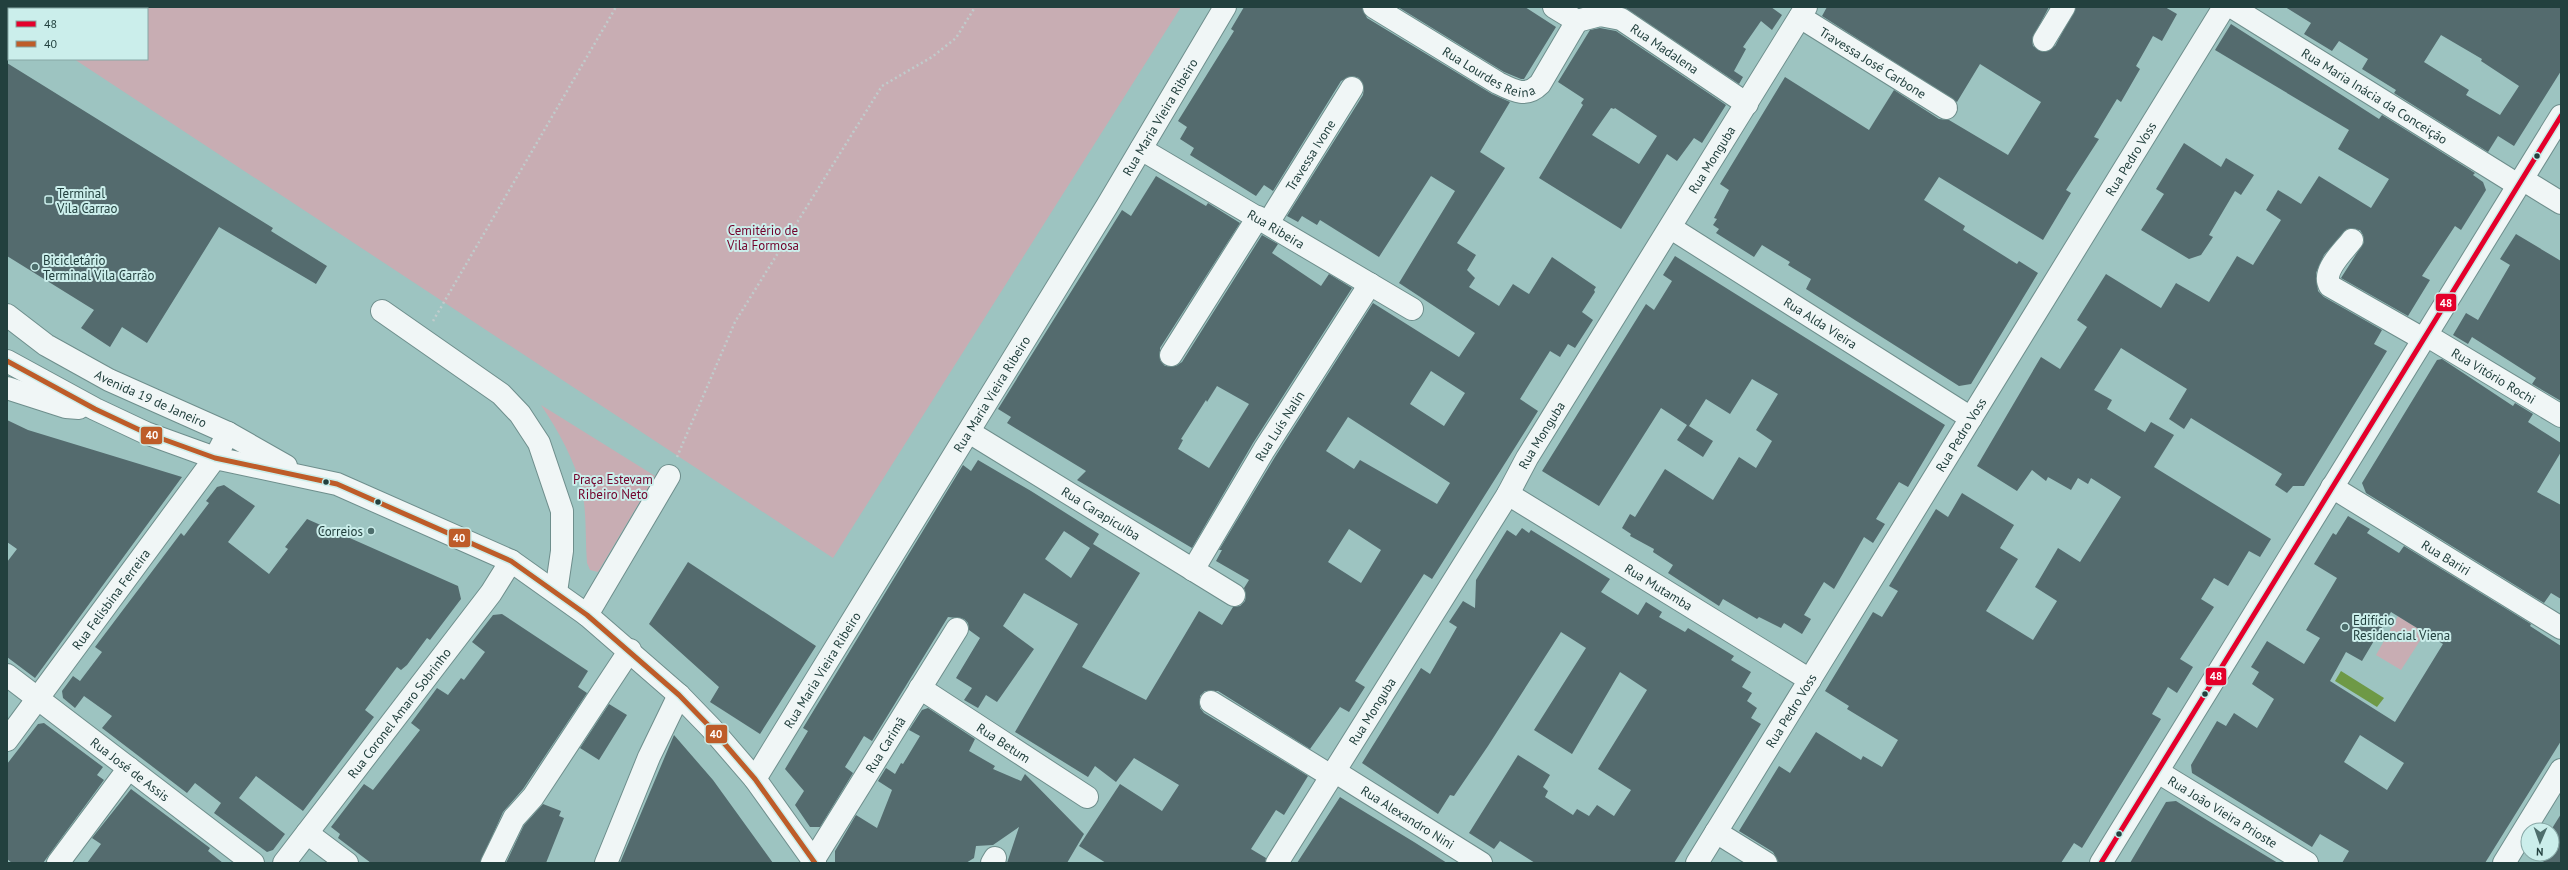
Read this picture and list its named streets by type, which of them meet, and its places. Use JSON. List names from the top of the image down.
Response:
{
  "streets": {
    "street": [
      "Rua Madalena",
      "Travessa José Carbone",
      "Rua Lourdes Reina",
      "Rua Maria Inácia da Conceição",
      "Rua Maria Vieira Ribeiro",
      "Travessa Ivone",
      "Rua Pedro Voss",
      "Rua Monguba",
      "Rua Ribeira",
      "Rua Alda Vieira",
      "Rua Vitório Rochi",
      "Avenida 19 de Janeiro",
      "Rua Luís Nalin",
      "Rua Carapicuíba",
      "Rua Bariri",
      "Rua Mutamba",
      "Rua Felisbina Ferreira",
      "Rua Coronel Amaro Sobrinho",
      "Rua Betum",
      "Rua Carimã",
      "Rua José de Assis",
      "Rua João Vieira Prioste",
      "Rua Alexandro Nini"
    ]
  },
  "crossings": [
    ["Rua Madalena", "Rua Lourdes Reina"],
    ["Rua Madalena", "Rua Monguba"],
    ["Travessa José Carbone", "Rua Monguba"],
    ["Rua Maria Vieira Ribeiro", "Rua Ribeira"],
    ["Rua Maria Vieira Ribeiro", "Avenida 19 de Janeiro"],
    ["Rua Maria Vieira Ribeiro", "Rua Carapicuíba"],
    ["Travessa Ivone", "Rua Ribeira"],
    ["Rua Pedro Voss", "Rua Alda Vieira"],
    ["Rua Pedro Voss", "Rua Mutamba"],
    ["Rua Monguba", "Rua Alda Vieira"],
    ["Rua Monguba", "Rua Mutamba"],
    ["Rua Monguba", "Rua Alexandro Nini"],
    ["Rua Ribeira", "Rua Luís Nalin"],
    ["Avenida 19 de Janeiro", "Rua Felisbina Ferreira"],
    ["Avenida 19 de Janeiro", "Rua Coronel Amaro Sobrinho"],
    ["Avenida 19 de Janeiro", "Rua Carimã"],
    ["Rua Luís Nalin", "Rua Carapicuíba"],
    ["Rua Felisbina Ferreira", "Rua José de Assis"],
    ["Rua Betum", "Rua Carimã"]
  ],
  "parks": ["Cemitério de Vila Formosa", "Praça Estevam Ribeiro Neto"],
  "places": {
    "transit": ["Terminal Vila Carrao"],
    "other": ["Bicicletário Terminal Vila Carrão", "Correios", "Edifício Residencial Viena"]
  },
  "lines": ["transit line 48", "transit line 40"],
  "legend": ["48", "40"],
  "north": "bottom"
}
